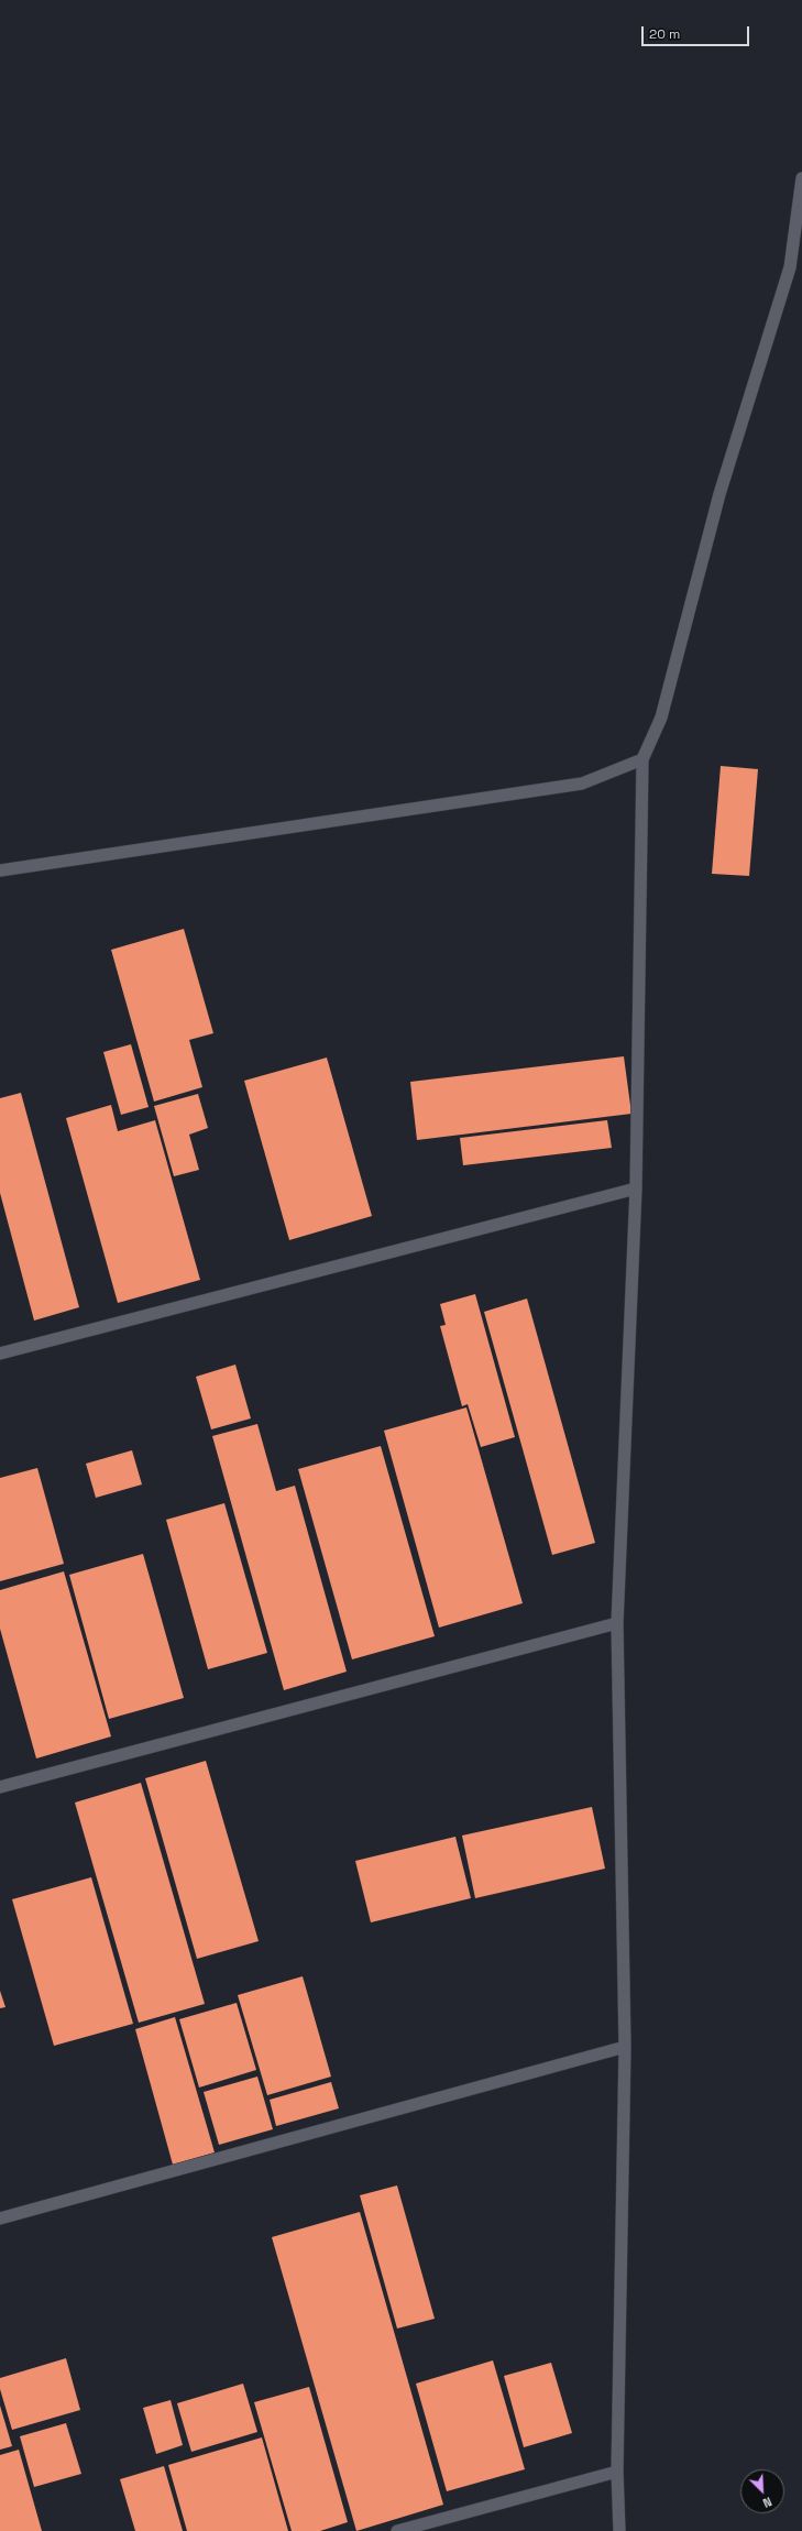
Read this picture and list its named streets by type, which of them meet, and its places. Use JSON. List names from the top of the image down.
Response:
{
  "scale_bar": "20 m",
  "north": "bottom right"
}
